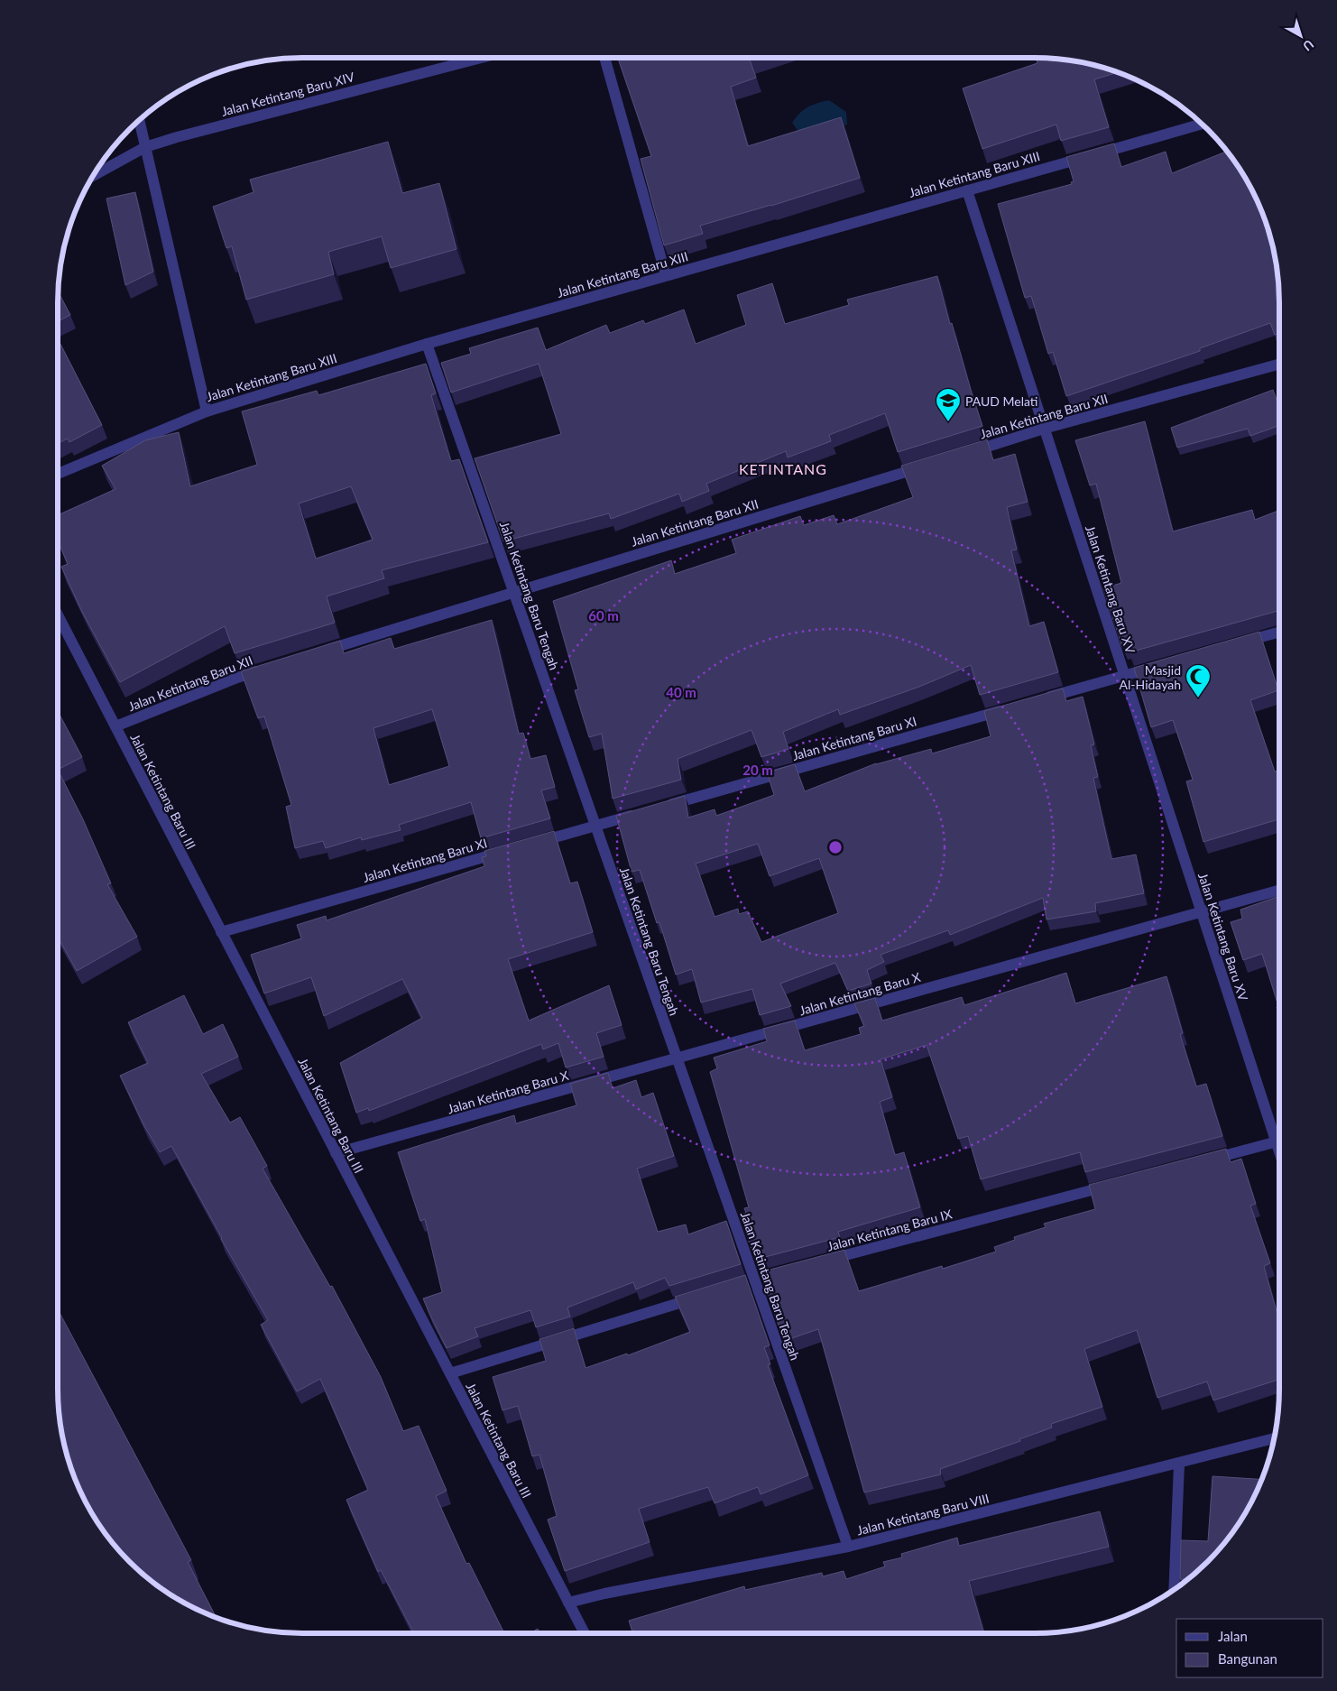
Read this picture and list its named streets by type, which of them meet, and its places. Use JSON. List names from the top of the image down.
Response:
{
  "streets": {
    "street": [
      "Jalan Ketintang Baru XIV",
      "Jalan Ketintang Baru XIII",
      "Jalan Ketintang Baru XII",
      "Jalan Ketintang Baru XV",
      "Jalan Ketintang Baru Tengah",
      "Jalan Ketintang Baru XI",
      "Jalan Ketintang Baru III",
      "Jalan Ketintang Baru X",
      "Jalan Ketintang Baru IX",
      "Jalan Ketintang Baru VIII"
    ]
  },
  "crossings": [
    ["Jalan Ketintang Baru XIII", "Jalan Ketintang Baru XV"],
    ["Jalan Ketintang Baru XIII", "Jalan Ketintang Baru Tengah"],
    ["Jalan Ketintang Baru XII", "Jalan Ketintang Baru XV"],
    ["Jalan Ketintang Baru XII", "Jalan Ketintang Baru Tengah"],
    ["Jalan Ketintang Baru XII", "Jalan Ketintang Baru III"],
    ["Jalan Ketintang Baru XV", "Jalan Ketintang Baru X"],
    ["Jalan Ketintang Baru Tengah", "Jalan Ketintang Baru X"],
    ["Jalan Ketintang Baru Tengah", "Jalan Ketintang Baru VIII"],
    ["Jalan Ketintang Baru XI", "Jalan Ketintang Baru III"],
    ["Jalan Ketintang Baru III", "Jalan Ketintang Baru X"],
    ["Jalan Ketintang Baru III", "Jalan Ketintang Baru VIII"]
  ],
  "districts": ["KETINTANG"],
  "places": {
    "school or university": ["PAUD Melati"],
    "mosque": ["Masjid Al-Hidayah"]
  },
  "legend": ["Jalan", "Bangunan"],
  "north": "bottom right",
  "rings": ["60 m", "40 m", "20 m"]
}
